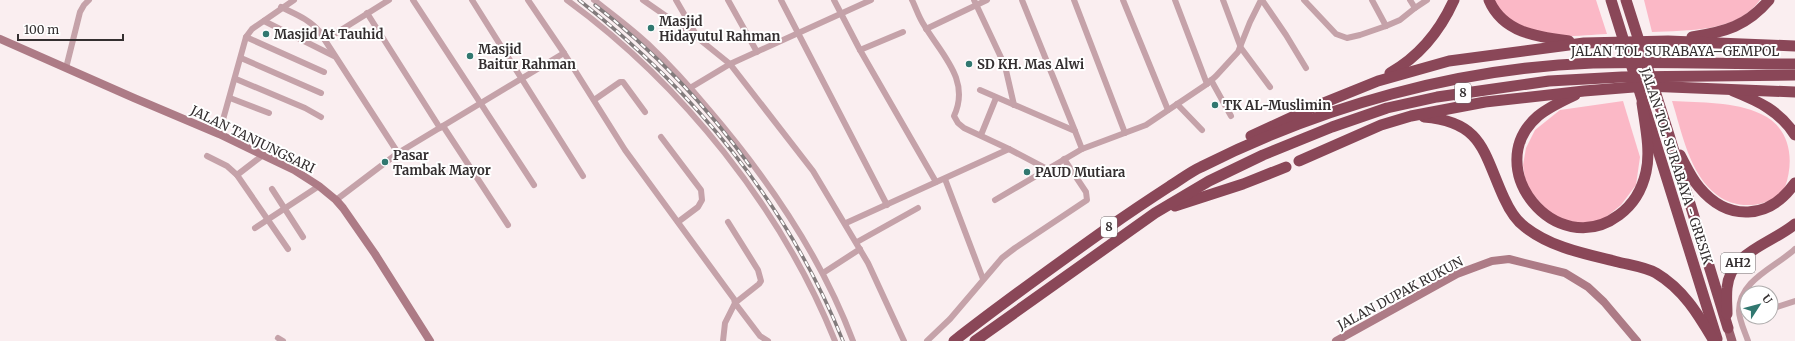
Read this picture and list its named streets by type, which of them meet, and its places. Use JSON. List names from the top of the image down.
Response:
{
  "streets": {
    "highway": [
      "JALAN TOL SURABAYA–GEMPOL",
      "8",
      "JALAN TOL SURABAYA - GRESIK",
      "AH2"
    ],
    "main road": ["JALAN TANJUNGSARI", "JALAN DUPAK RUKUN"]
  },
  "crossings": [
    ["JALAN TOL SURABAYA - GRESIK", "AH2"]
  ],
  "places": [
    "Masjid Hidayutul Rahman",
    "Masjid At Tauhid",
    "Masjid Baitur Rahman",
    "SD KH. Mas Alwi",
    "TK AL-Muslimin",
    "Pasar Tambak Mayor",
    "PAUD Mutiara"
  ],
  "scale_bar": "100 m",
  "north": "top right"
}
